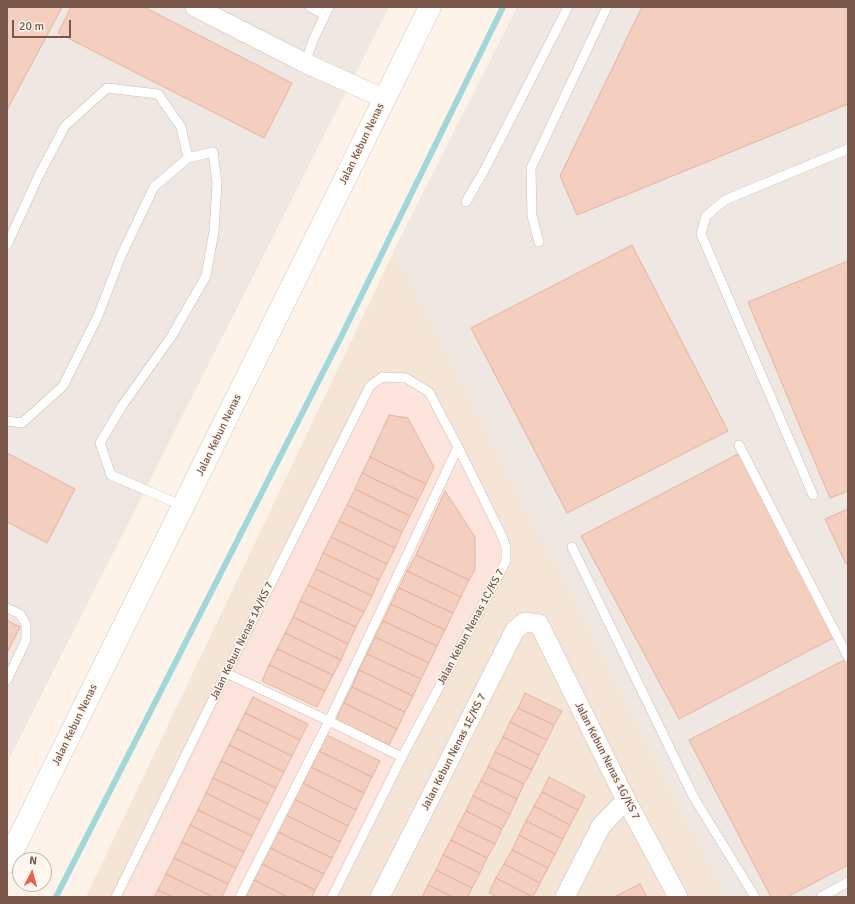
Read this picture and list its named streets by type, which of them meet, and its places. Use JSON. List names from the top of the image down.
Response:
{
  "streets": {
    "street": ["Jalan Kebun Nenas", "Jalan Kebun Nenas 1E/KS 7", "Jalan Kebun Nenas 1G/KS 7"],
    "lane": ["Jalan Kebun Nenas 1C/KS 7", "Jalan Kebun Nenas 1A/KS 7"]
  },
  "crossings": [
    ["Jalan Kebun Nenas 1C/KS 7", "Jalan Kebun Nenas 1A/KS 7"],
    ["Jalan Kebun Nenas 1E/KS 7", "Jalan Kebun Nenas 1G/KS 7"]
  ],
  "scale_bar": "20 m",
  "north": "top"
}
